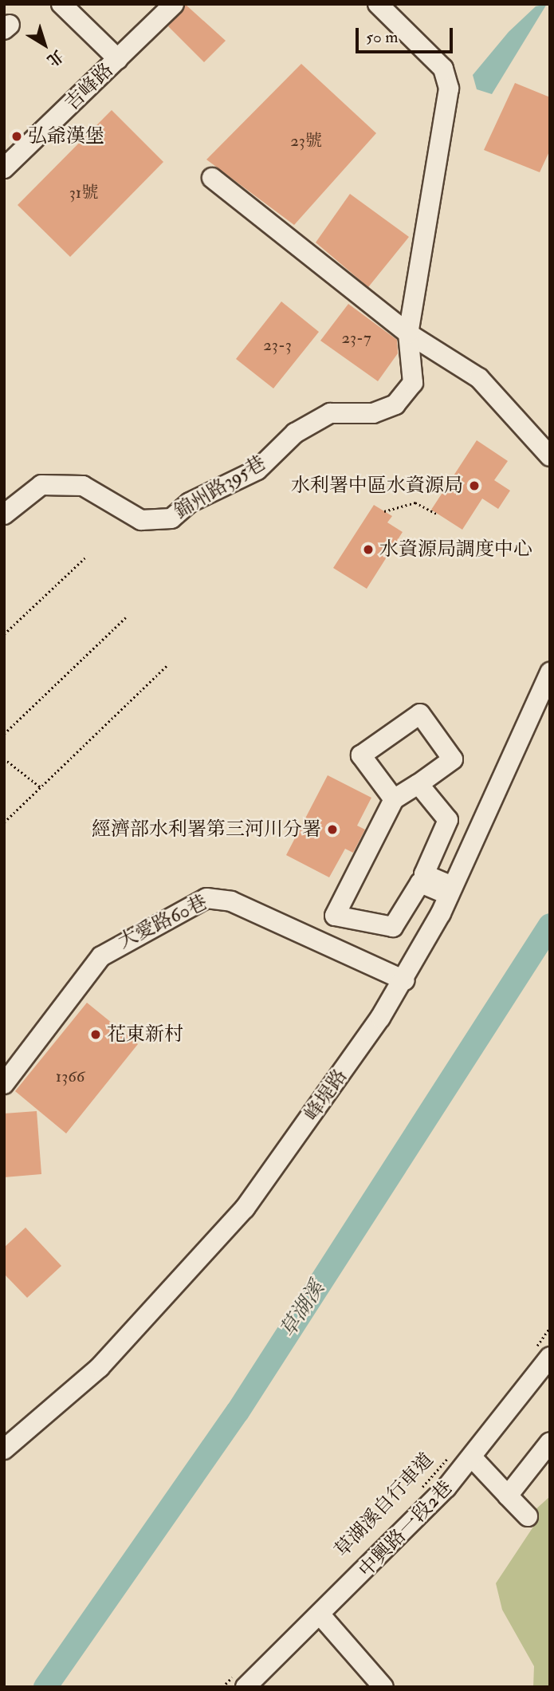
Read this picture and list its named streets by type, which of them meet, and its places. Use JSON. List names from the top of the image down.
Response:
{
  "streets": {
    "street": [
      "吉峰路",
      "錦州路395巷",
      "大愛路60巷",
      "峰堤路",
      "中興路一段2巷"
    ],
    "path": ["草湖溪自行車道"]
  },
  "crossings": [
    ["大愛路60巷", "峰堤路"]
  ],
  "water": ["草湖溪"],
  "places": [
    "弘爺漢堡",
    "水利署中區水資源局",
    "水資源局調度中心",
    "經濟部水利署第三河川分署",
    "花東新村"
  ],
  "house_numbers": [
    "23號",
    "31號",
    "23-7",
    "23-3",
    "1366"
  ],
  "scale_bar": "50 m",
  "north": "bottom right"
}
